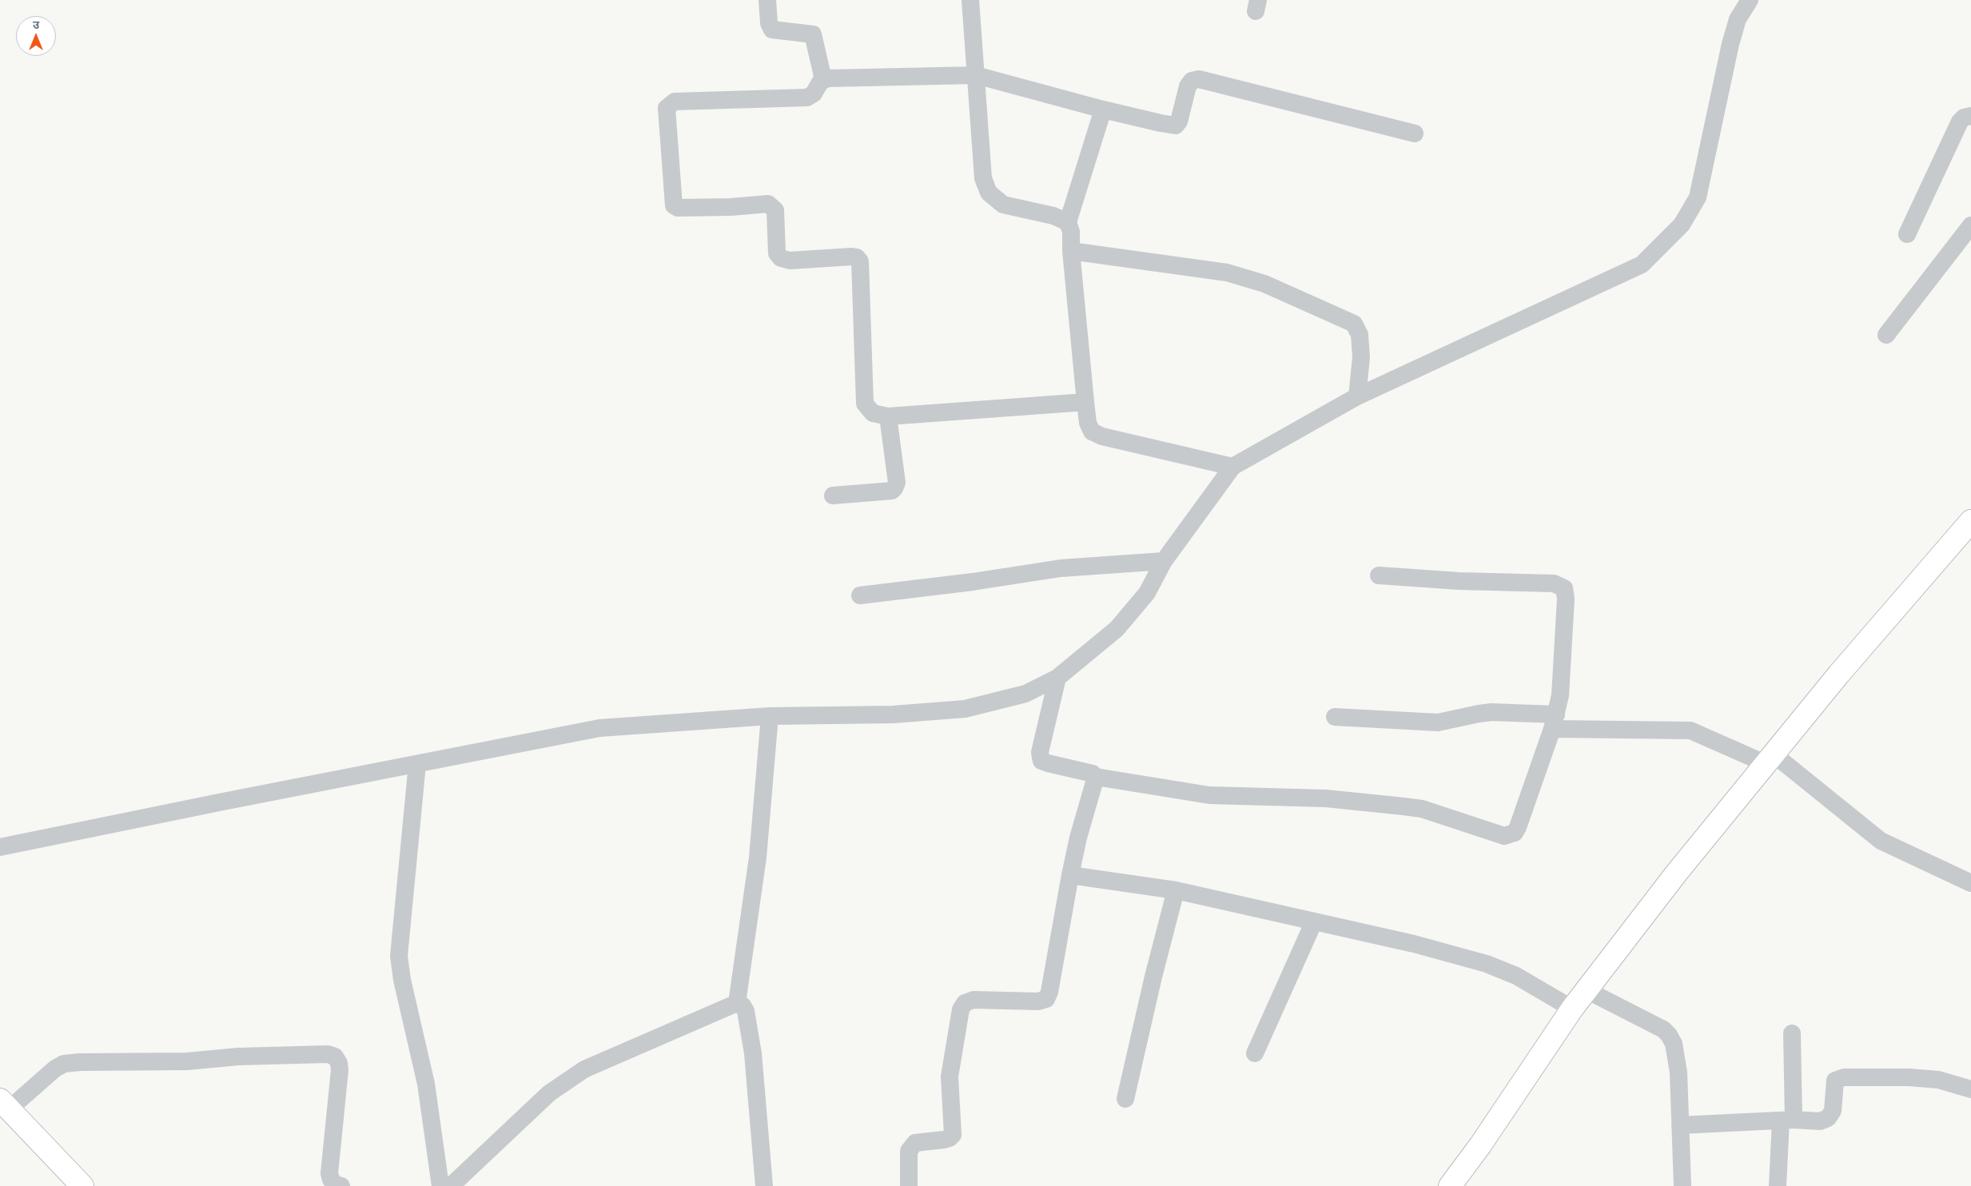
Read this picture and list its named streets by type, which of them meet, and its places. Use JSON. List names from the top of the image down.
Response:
{
  "north": "top"
}
